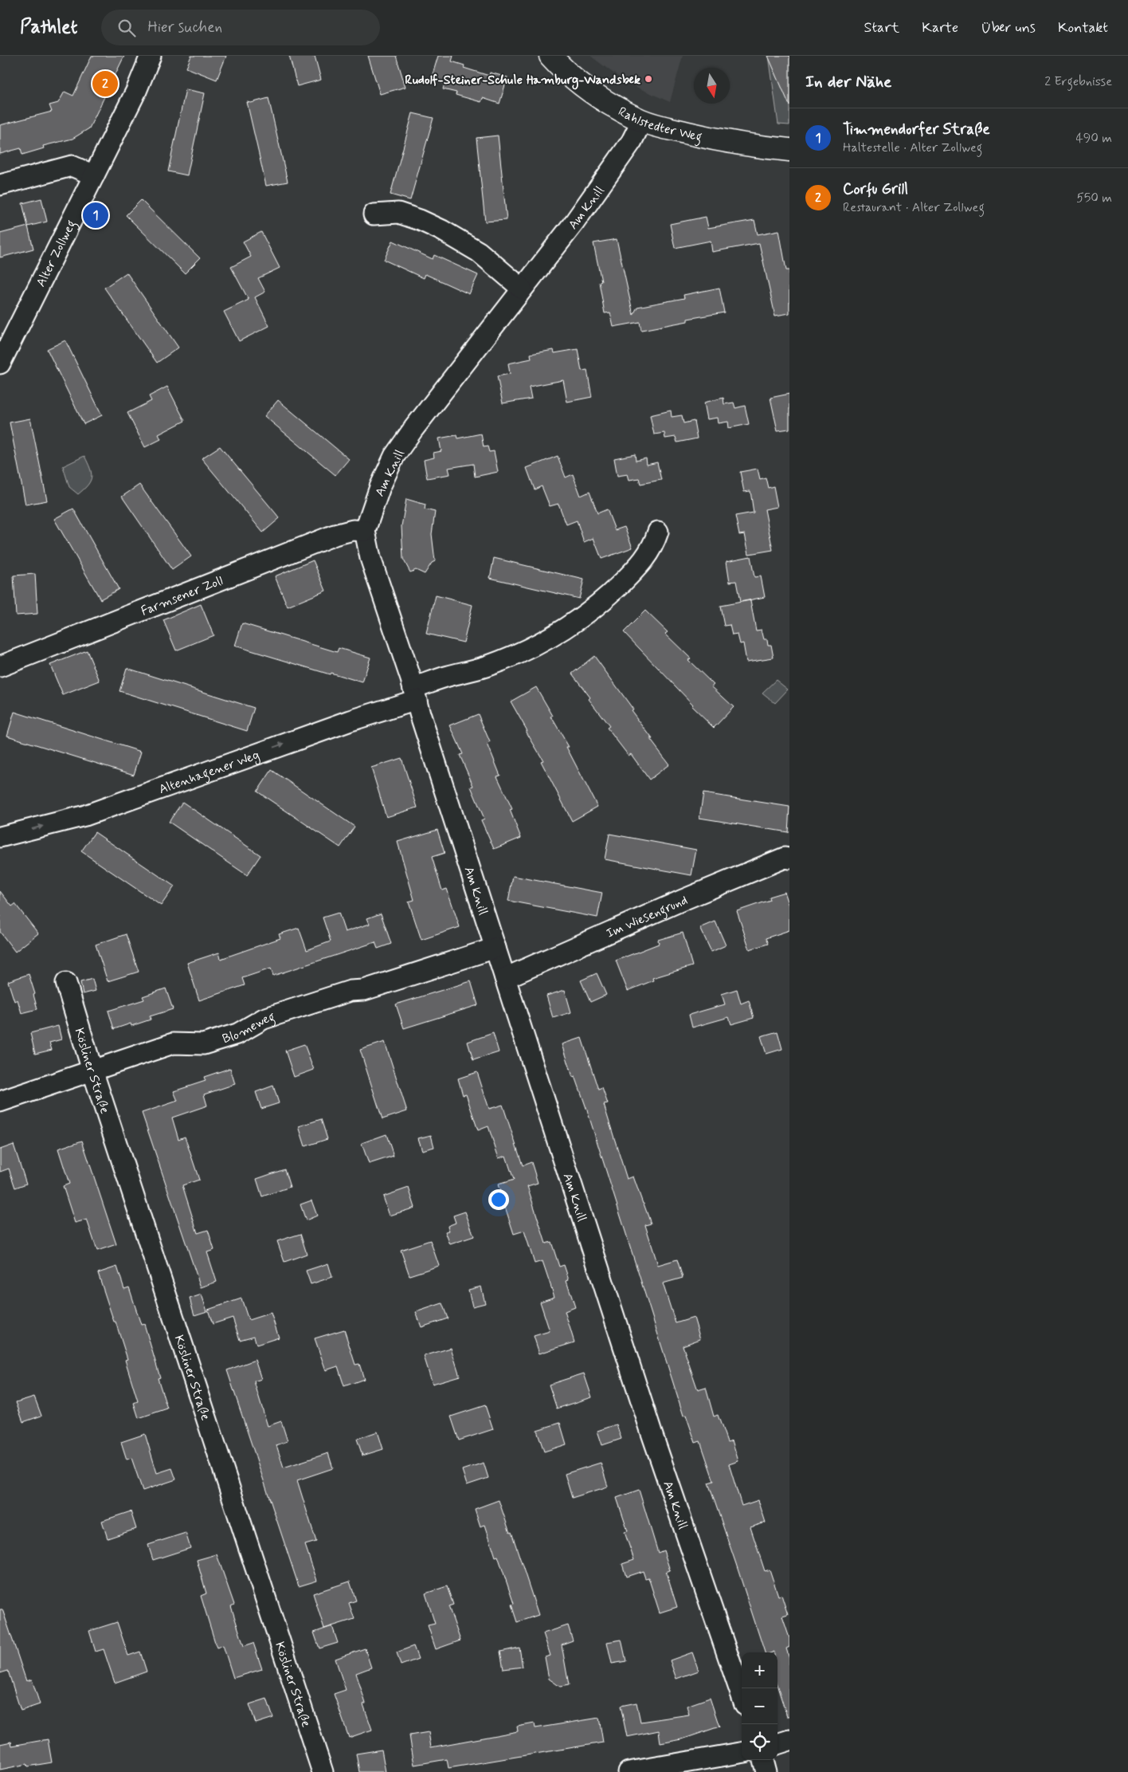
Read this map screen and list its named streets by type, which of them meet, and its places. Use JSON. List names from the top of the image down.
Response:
{
  "streets": {
    "main road": ["Rahlstedter Weg"],
    "street": [
      "Am Knill",
      "Alter Zollweg",
      "Farmsener Zoll",
      "Altenhagener Weg",
      "Im Wiesengrund",
      "Blomeweg",
      "Kösliner Straße"
    ]
  },
  "crossings": [
    ["Rahlstedter Weg", "Am Knill"],
    ["Am Knill", "Farmsener Zoll"],
    ["Am Knill", "Altenhagener Weg"],
    ["Am Knill", "Im Wiesengrund"],
    ["Am Knill", "Blomeweg"],
    ["Blomeweg", "Kösliner Straße"]
  ],
  "one_way": ["Altenhagener Weg"],
  "places": ["Rudolf-Steiner-Schule Hamburg-Wandsbek"],
  "north": "bottom",
  "page": {
    "header": "Pathlet",
    "search": "Hier suchen",
    "nav": [
      "Start",
      "Karte",
      "Über uns",
      "Kontakt"
    ],
    "heading": ["In der Nähe", "2 Ergebnisse"],
    "pins": ["2", "1"],
    "list": [
      {
        "mark": "1",
        "name": "Timmendorfer Straße",
        "note": "Haltestelle · Alter Zollweg",
        "value": "490 m"
      },
      {
        "mark": "2",
        "name": "Corfu Grill",
        "note": "Restaurant · Alter Zollweg",
        "value": "550 m"
      }
    ],
    "map_buttons": ["+", "−"]
  }
}
